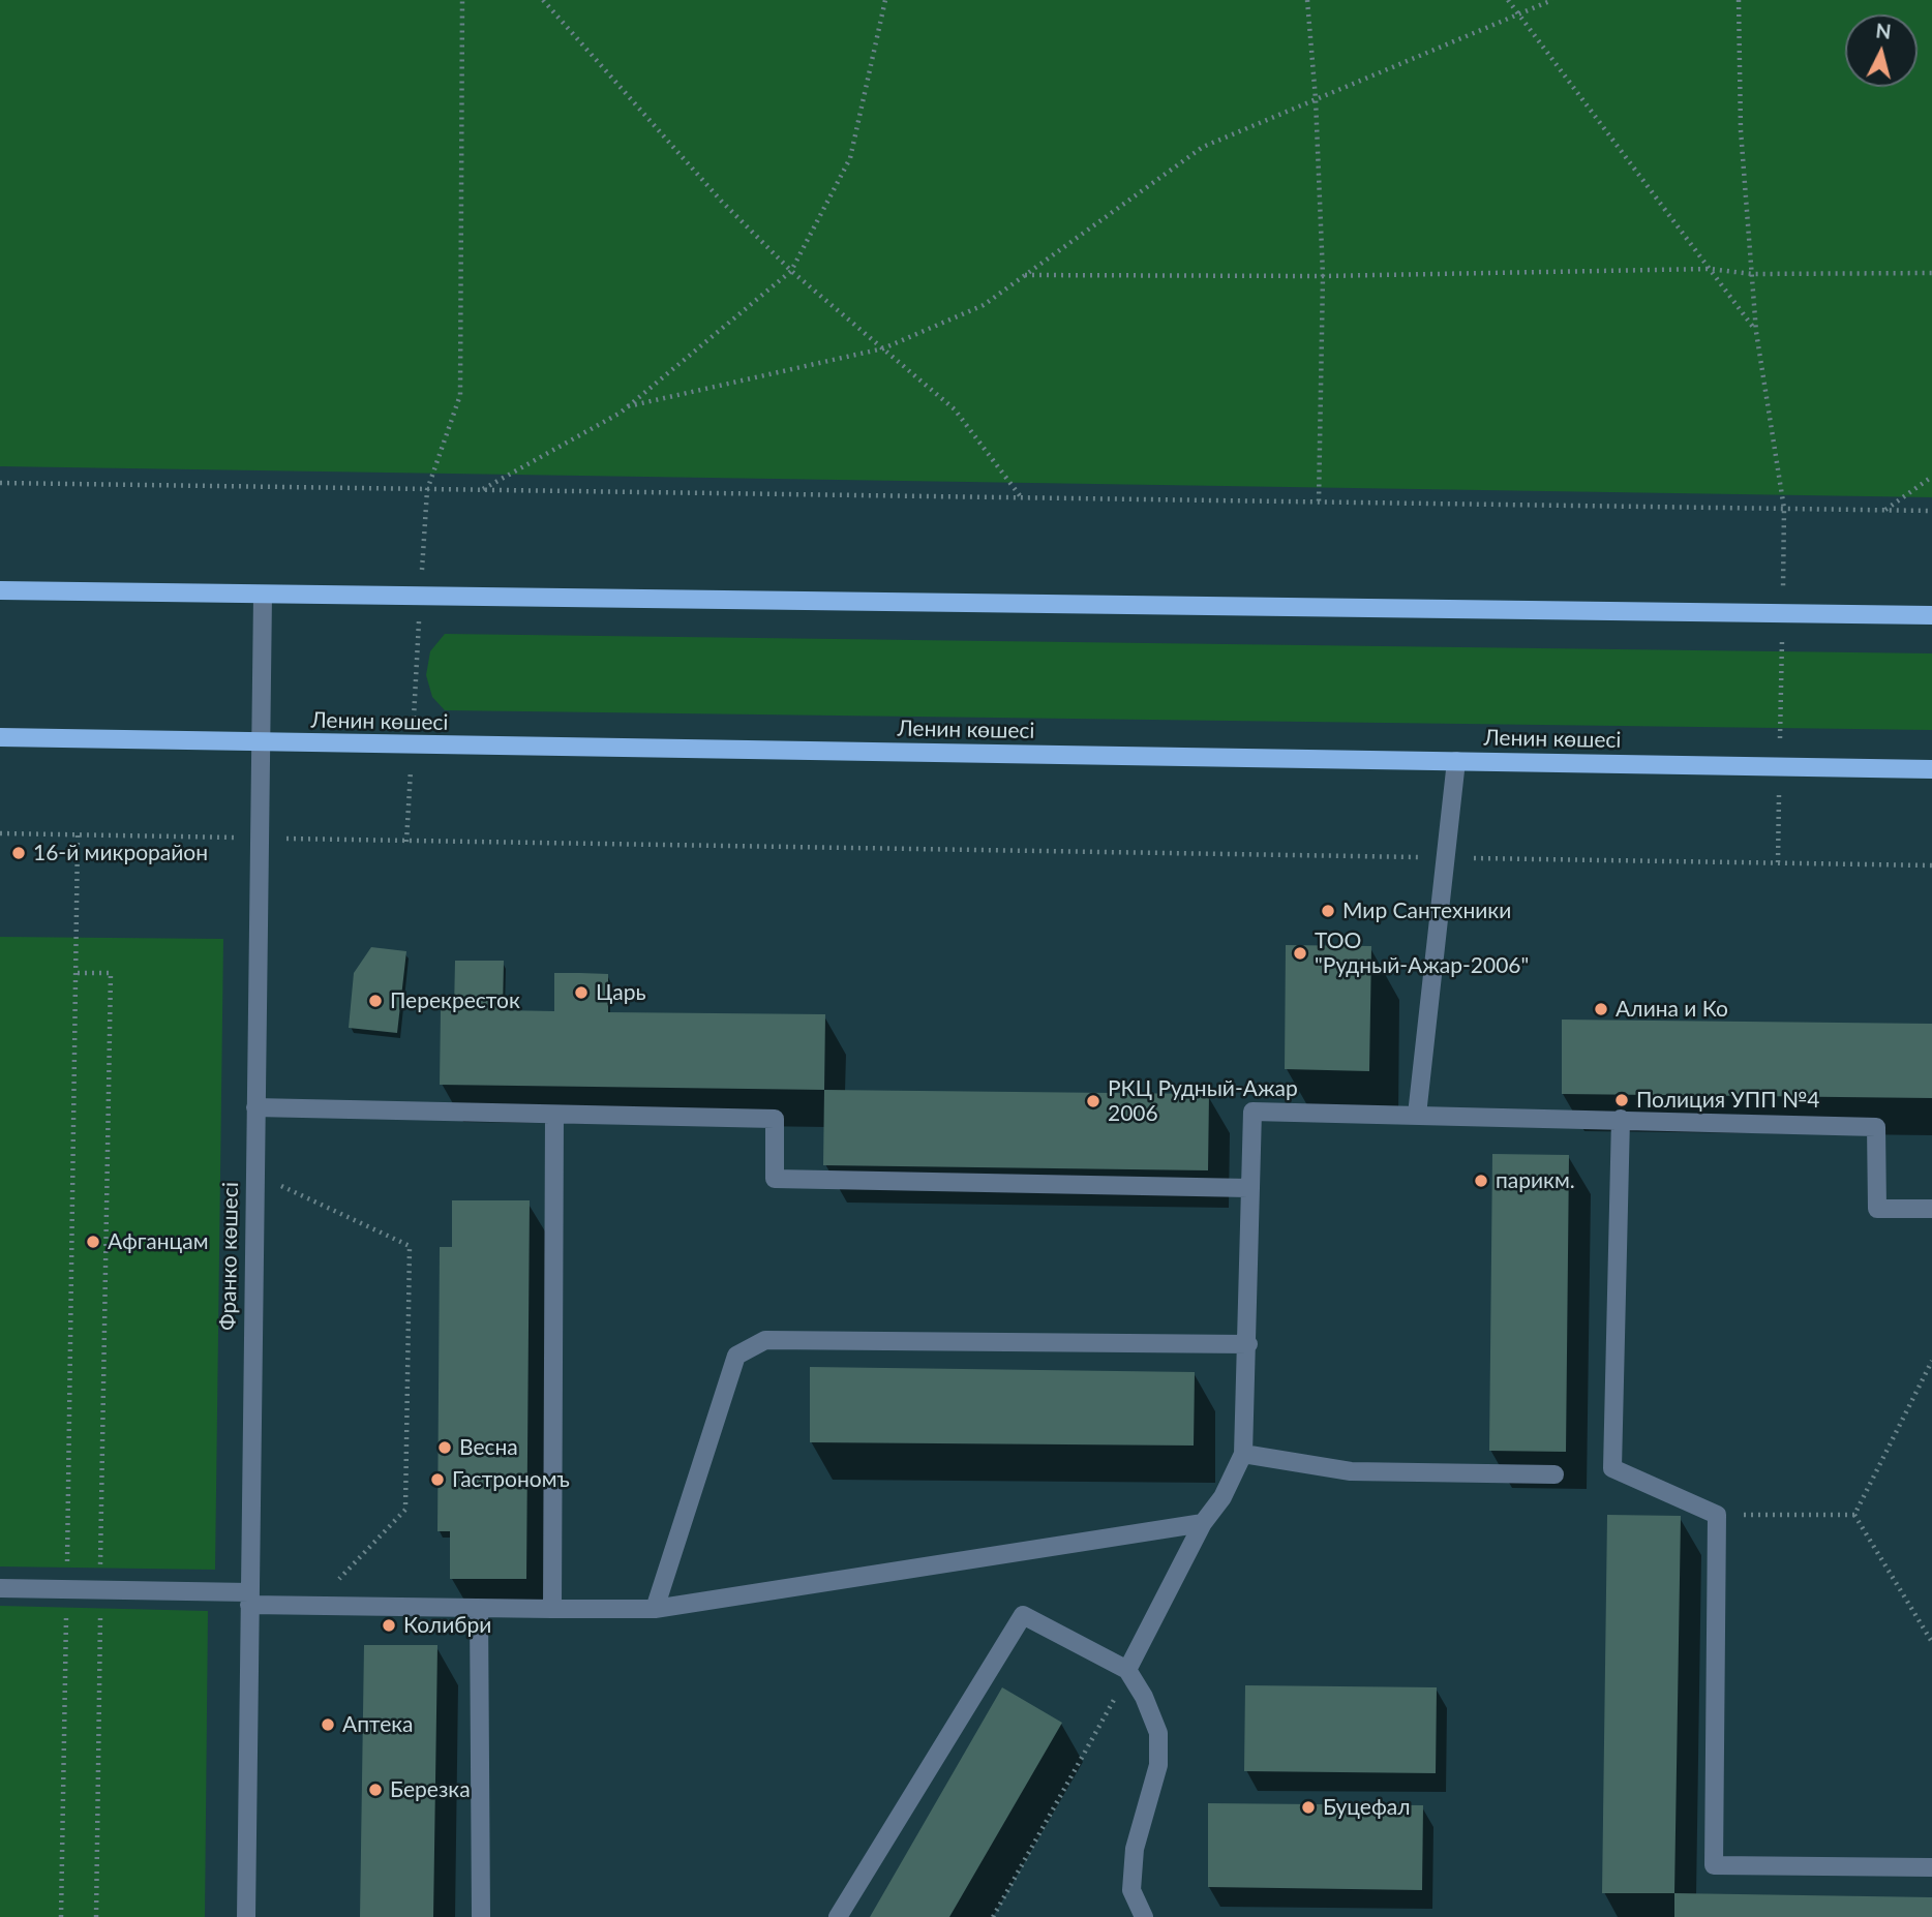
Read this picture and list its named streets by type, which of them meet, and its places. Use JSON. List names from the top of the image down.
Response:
{
  "streets": {
    "main road": ["Ленин көшесі"],
    "street": ["Франко көшесі"]
  },
  "crossings": [
    ["Ленин көшесі", "Франко көшесі"]
  ],
  "places": [
    "16-й микрорайон",
    "Мир Сантехники",
    "ТОО \"Рудный-Ажар-2006\"",
    "Царь",
    "Перекресток",
    "Алина и Ко",
    "Полиция УПП №4",
    "РКЦ Рудный-Ажар 2006",
    "парикм.",
    "Афганцам",
    "Весна",
    "Гастрономъ",
    "Колибри",
    "Аптека",
    "Березка",
    "Буцефал"
  ],
  "north": "top"
}
